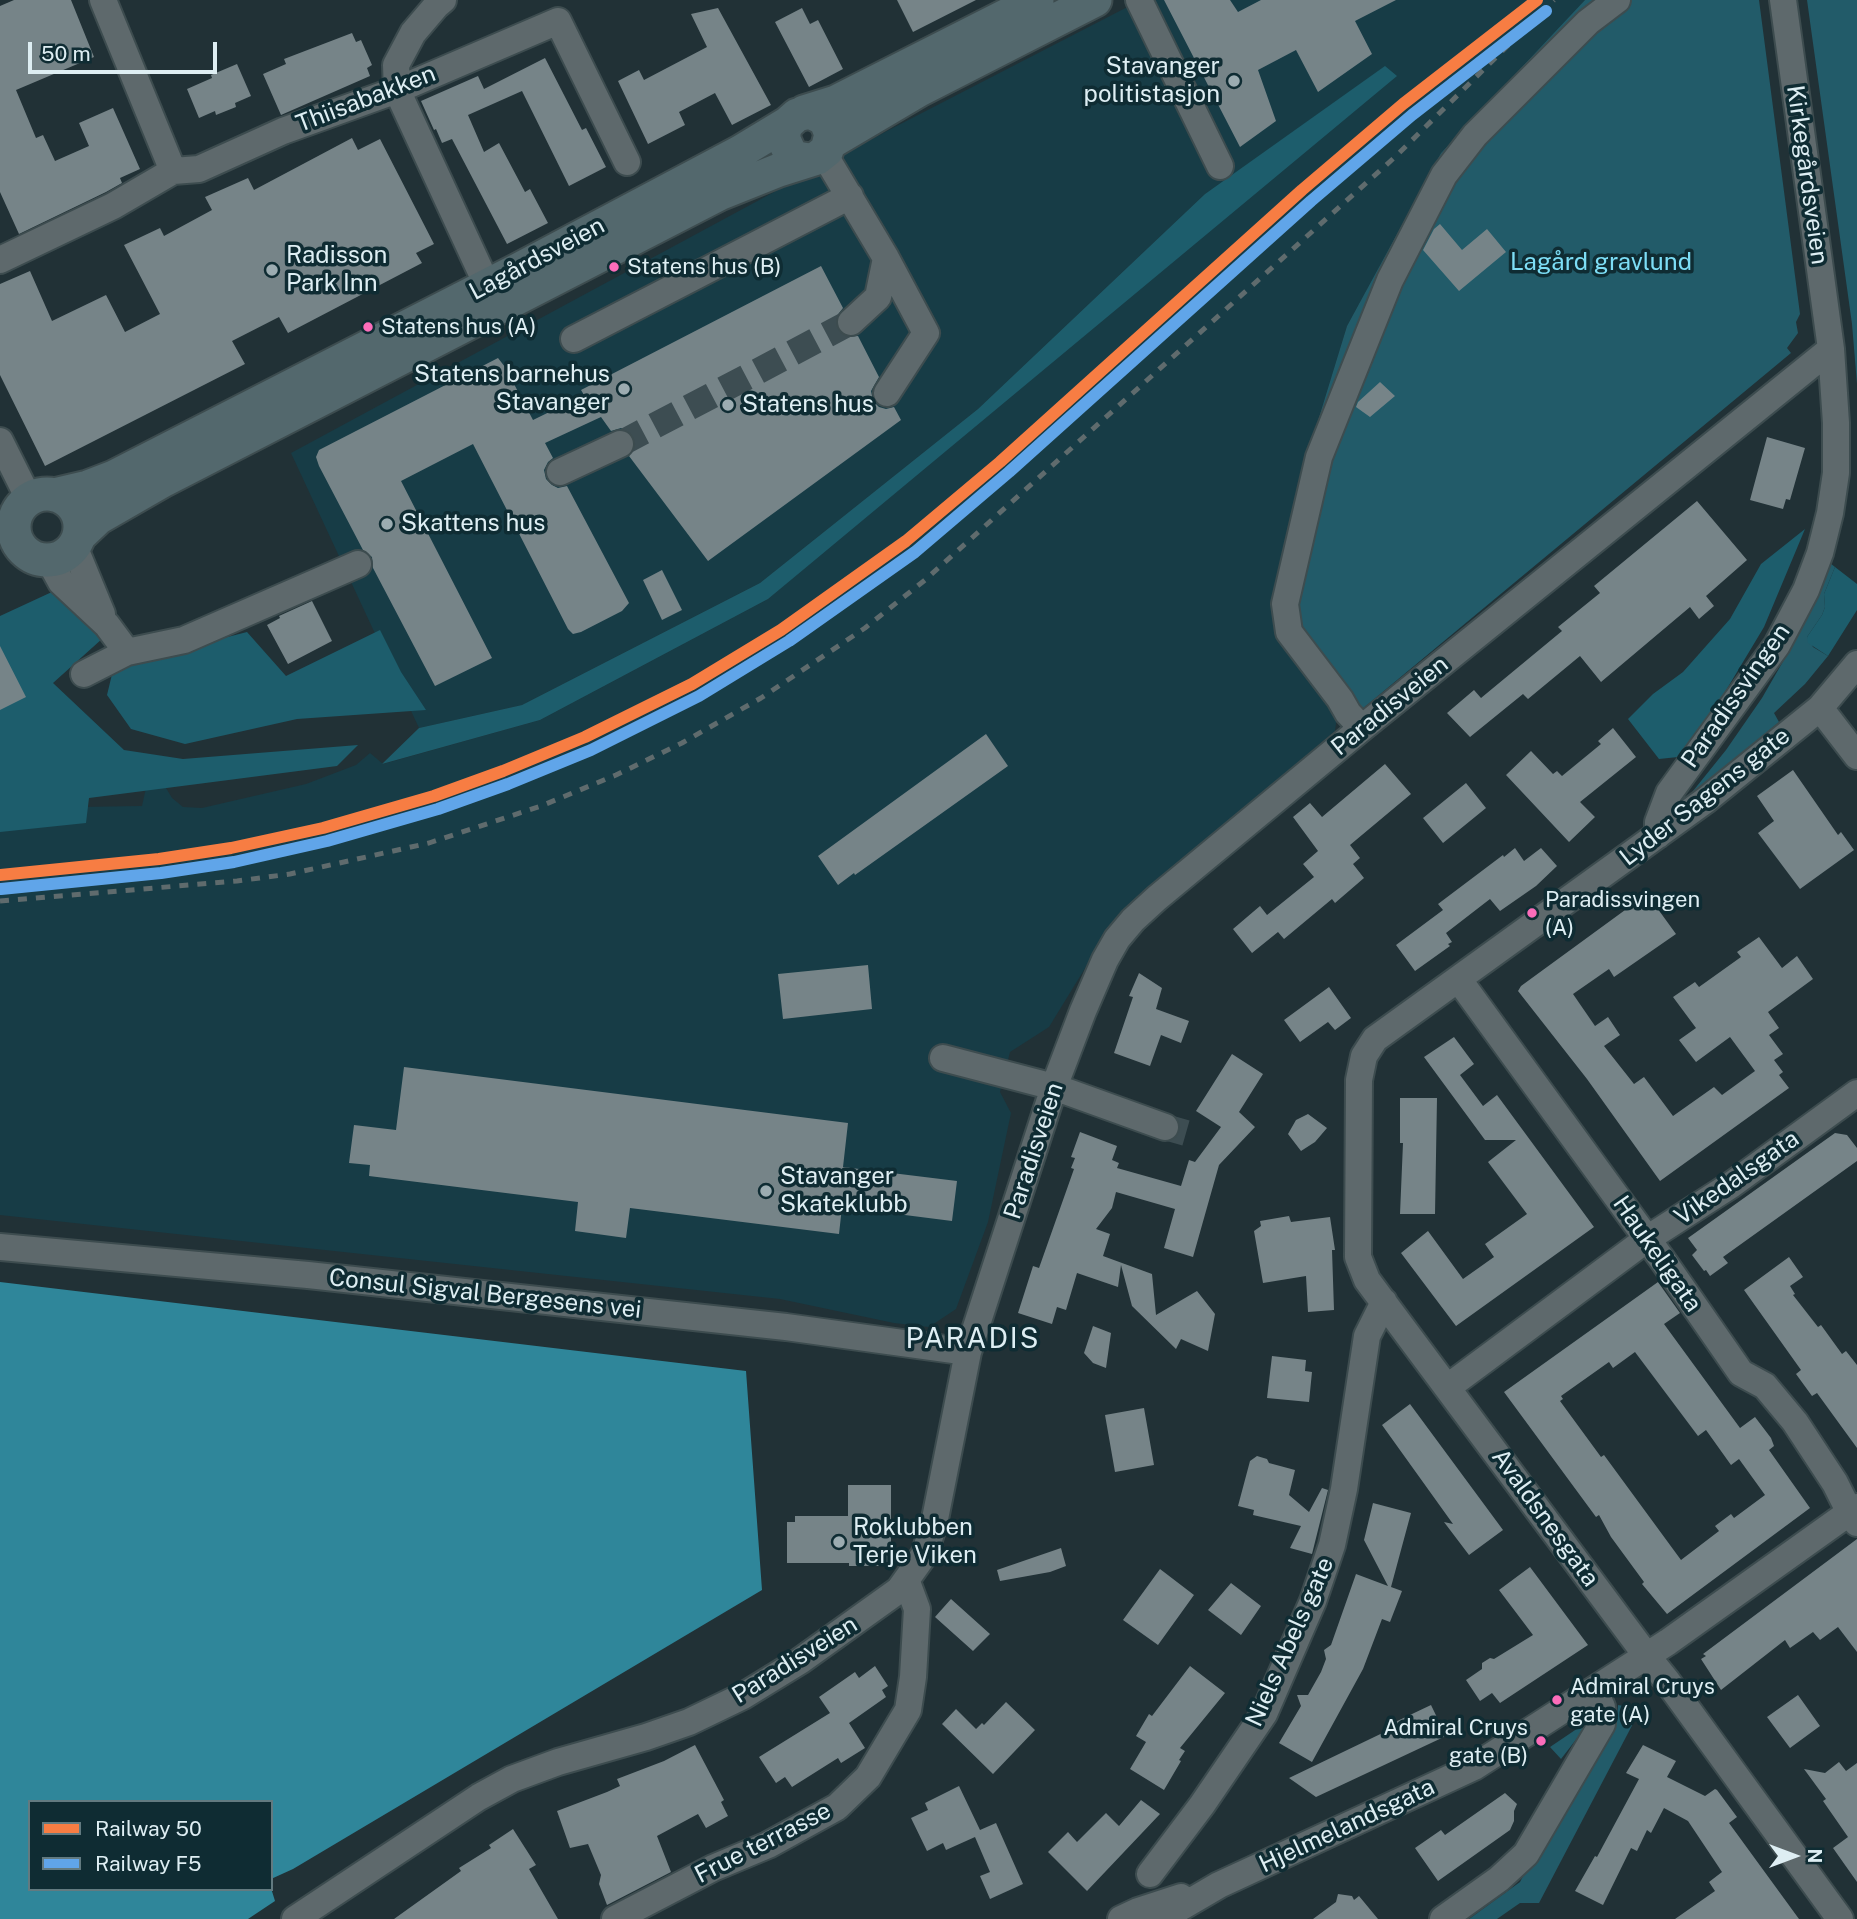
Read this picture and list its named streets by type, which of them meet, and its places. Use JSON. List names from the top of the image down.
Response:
{
  "streets": {
    "main road": ["Lagårdsveien"],
    "street": [
      "Thiisabakken",
      "Kirkegårdsveien",
      "Paradissvingen",
      "Paradisveien",
      "Lyder Sagens gate",
      "Vikedalsgata",
      "Haukeligata",
      "Consul Sigval Bergesens vei",
      "Avaldsnesgata",
      "Niels Abels gate",
      "Hjelmelandsgata",
      "Frue terrasse"
    ]
  },
  "crossings": [
    ["Kirkegårdsveien", "Paradissvingen"],
    ["Kirkegårdsveien", "Paradisveien"],
    ["Paradissvingen", "Paradisveien"],
    ["Paradissvingen", "Lyder Sagens gate"],
    ["Paradisveien", "Consul Sigval Bergesens vei"],
    ["Paradisveien", "Frue terrasse"],
    ["Lyder Sagens gate", "Haukeligata"],
    ["Lyder Sagens gate", "Avaldsnesgata"],
    ["Vikedalsgata", "Haukeligata"],
    ["Vikedalsgata", "Avaldsnesgata"],
    ["Haukeligata", "Hjelmelandsgata"],
    ["Avaldsnesgata", "Niels Abels gate"],
    ["Avaldsnesgata", "Hjelmelandsgata"]
  ],
  "districts": ["PARADIS"],
  "parks": ["Lagård gravlund"],
  "places": [
    "Stavanger politistasjon",
    "Statens hus (B)",
    "Radisson Park Inn",
    "Statens hus (A)",
    "Statens barnehus Stavanger",
    "Statens hus",
    "Skattens hus",
    "Paradissvingen (A)",
    "Stavanger Skateklubb",
    "Roklubben Terje Viken",
    "Admiral Cruys gate (A)",
    "Admiral Cruys gate (B)"
  ],
  "lines": ["rail line 50", "rail line F5"],
  "legend": ["Railway 50", "Railway F5"],
  "scale_bar": "50 m",
  "north": "right"
}
